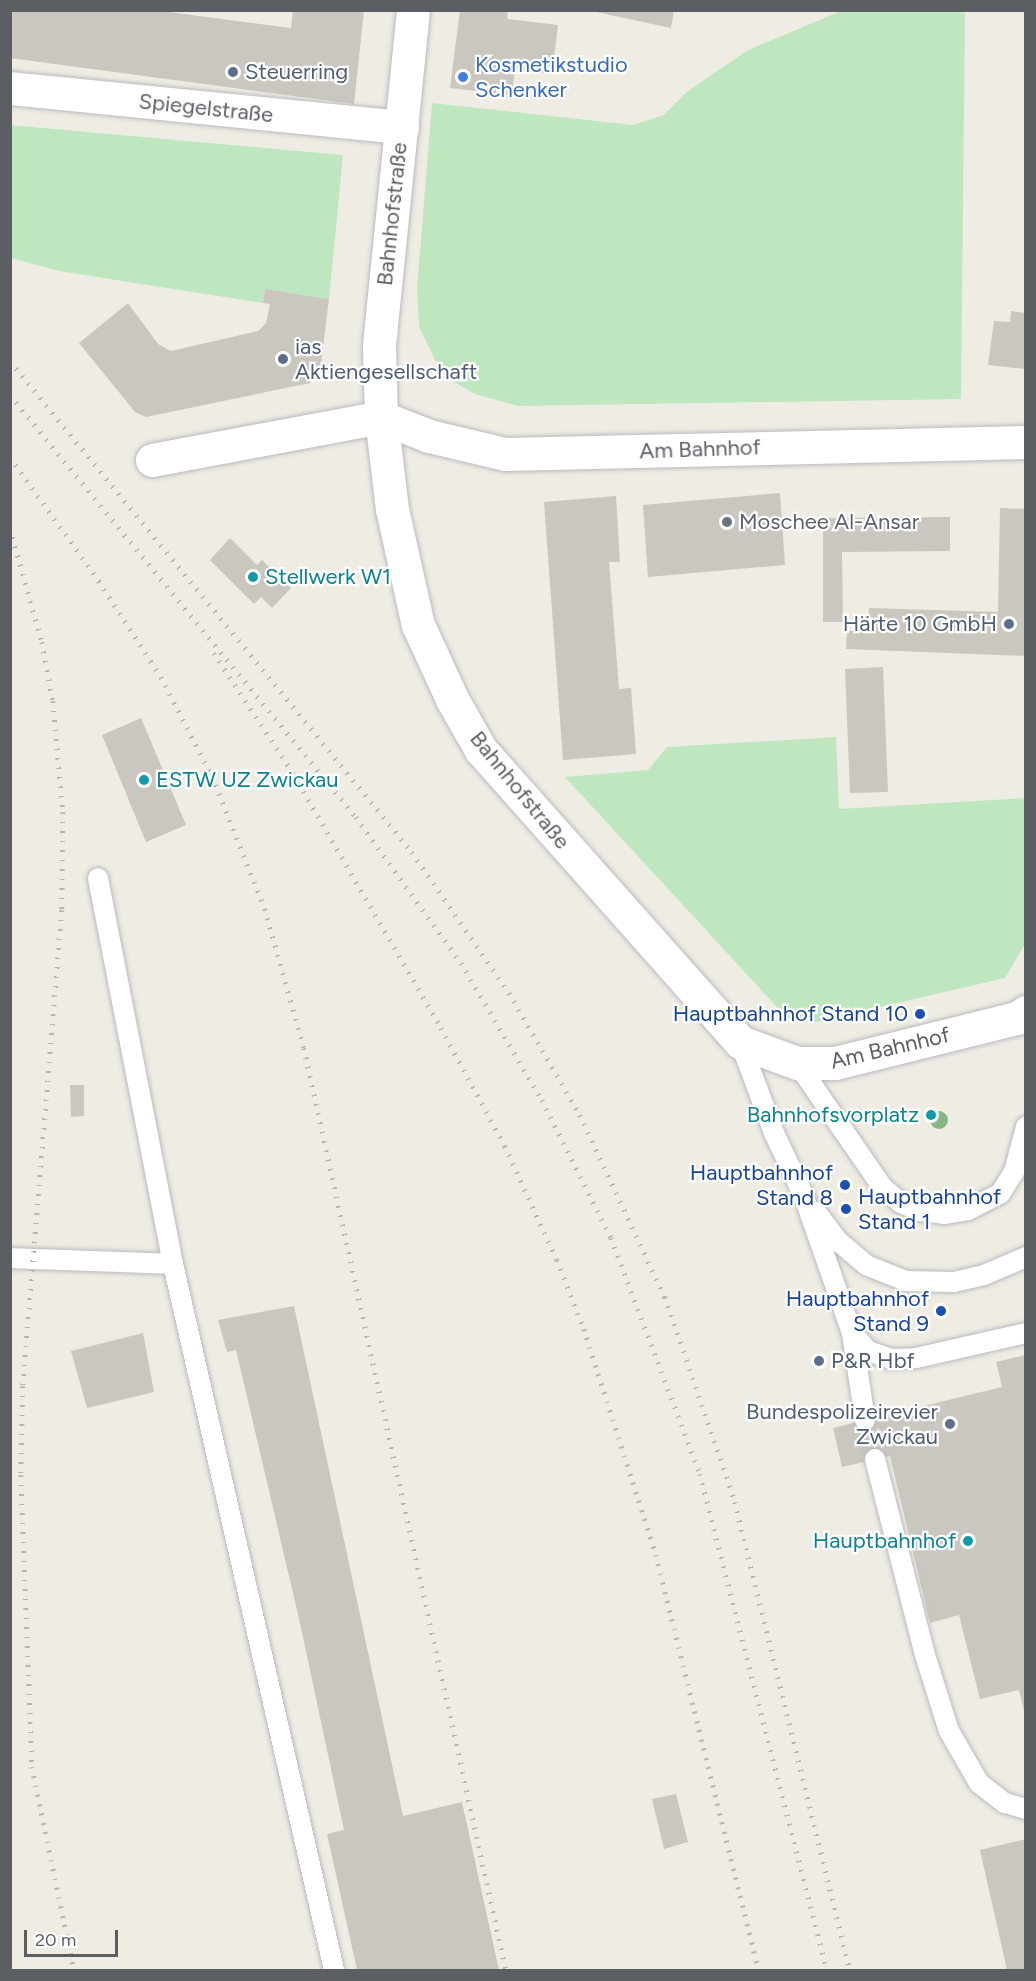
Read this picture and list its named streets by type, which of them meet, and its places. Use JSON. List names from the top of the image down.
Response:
{
  "streets": {
    "street": ["Spiegelstraße", "Bahnhofstraße", "Am Bahnhof"]
  },
  "crossings": [
    ["Spiegelstraße", "Bahnhofstraße"],
    ["Bahnhofstraße", "Am Bahnhof"]
  ],
  "places": [
    "Steuerring",
    "Kosmetikstudio Schenker",
    "ias Aktiengesellschaft",
    "Moschee Al-Ansar",
    "Stellwerk W1",
    "Härte 10 GmbH",
    "ESTW UZ Zwickau",
    "Hauptbahnhof Stand 10",
    "Bahnhofsvorplatz",
    "Hauptbahnhof Stand 8",
    "Hauptbahnhof Stand 1",
    "Hauptbahnhof Stand 9",
    "P&R Hbf",
    "Bundespolizeirevier Zwickau",
    "Hauptbahnhof"
  ],
  "scale_bar": "20 m"
}
